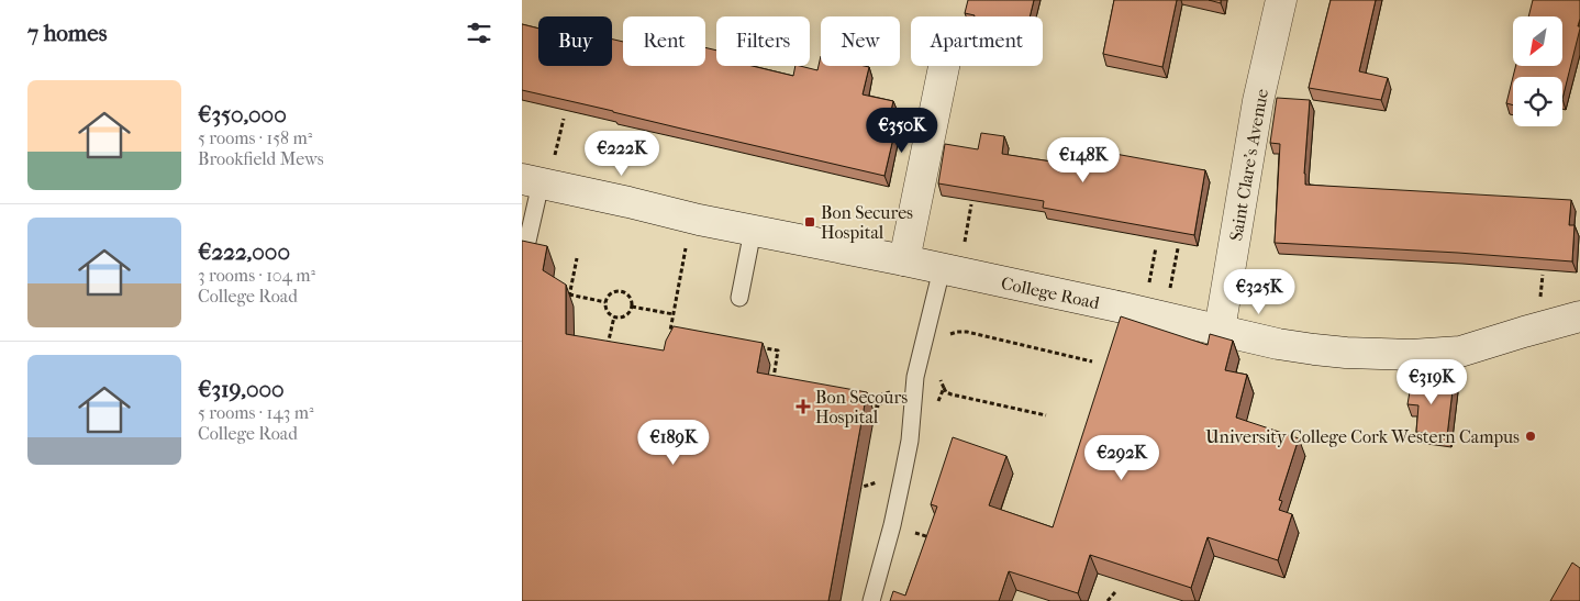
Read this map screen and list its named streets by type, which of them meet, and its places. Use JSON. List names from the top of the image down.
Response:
{
  "streets": {
    "street": ["Saint Clare's Avenue", "College Road"]
  },
  "crossings": [
    ["Saint Clare's Avenue", "College Road"]
  ],
  "places": {
    "transit": ["Bon Secures Hospital"],
    "health": ["Bon Secours Hospital"],
    "other": ["University College Cork Western Campus"]
  },
  "north": "bottom left",
  "page": {
    "heading": "7 homes",
    "chip": [
      "Buy",
      "Rent",
      "Filters",
      "New",
      "Apartment"
    ],
    "list": [
      {
        "name": "€350,000",
        "note": "5 rooms · 158 m² · Brookfield Mews"
      },
      {
        "name": "€222,000",
        "note": "3 rooms · 104 m² · College Road"
      },
      {
        "name": "€319,000",
        "note": "5 rooms · 143 m² · College Road"
      }
    ],
    "price": [
      "€350K",
      "€222K",
      "€148K",
      "€325K",
      "€319K",
      "€189K",
      "€292K"
    ]
  }
}
